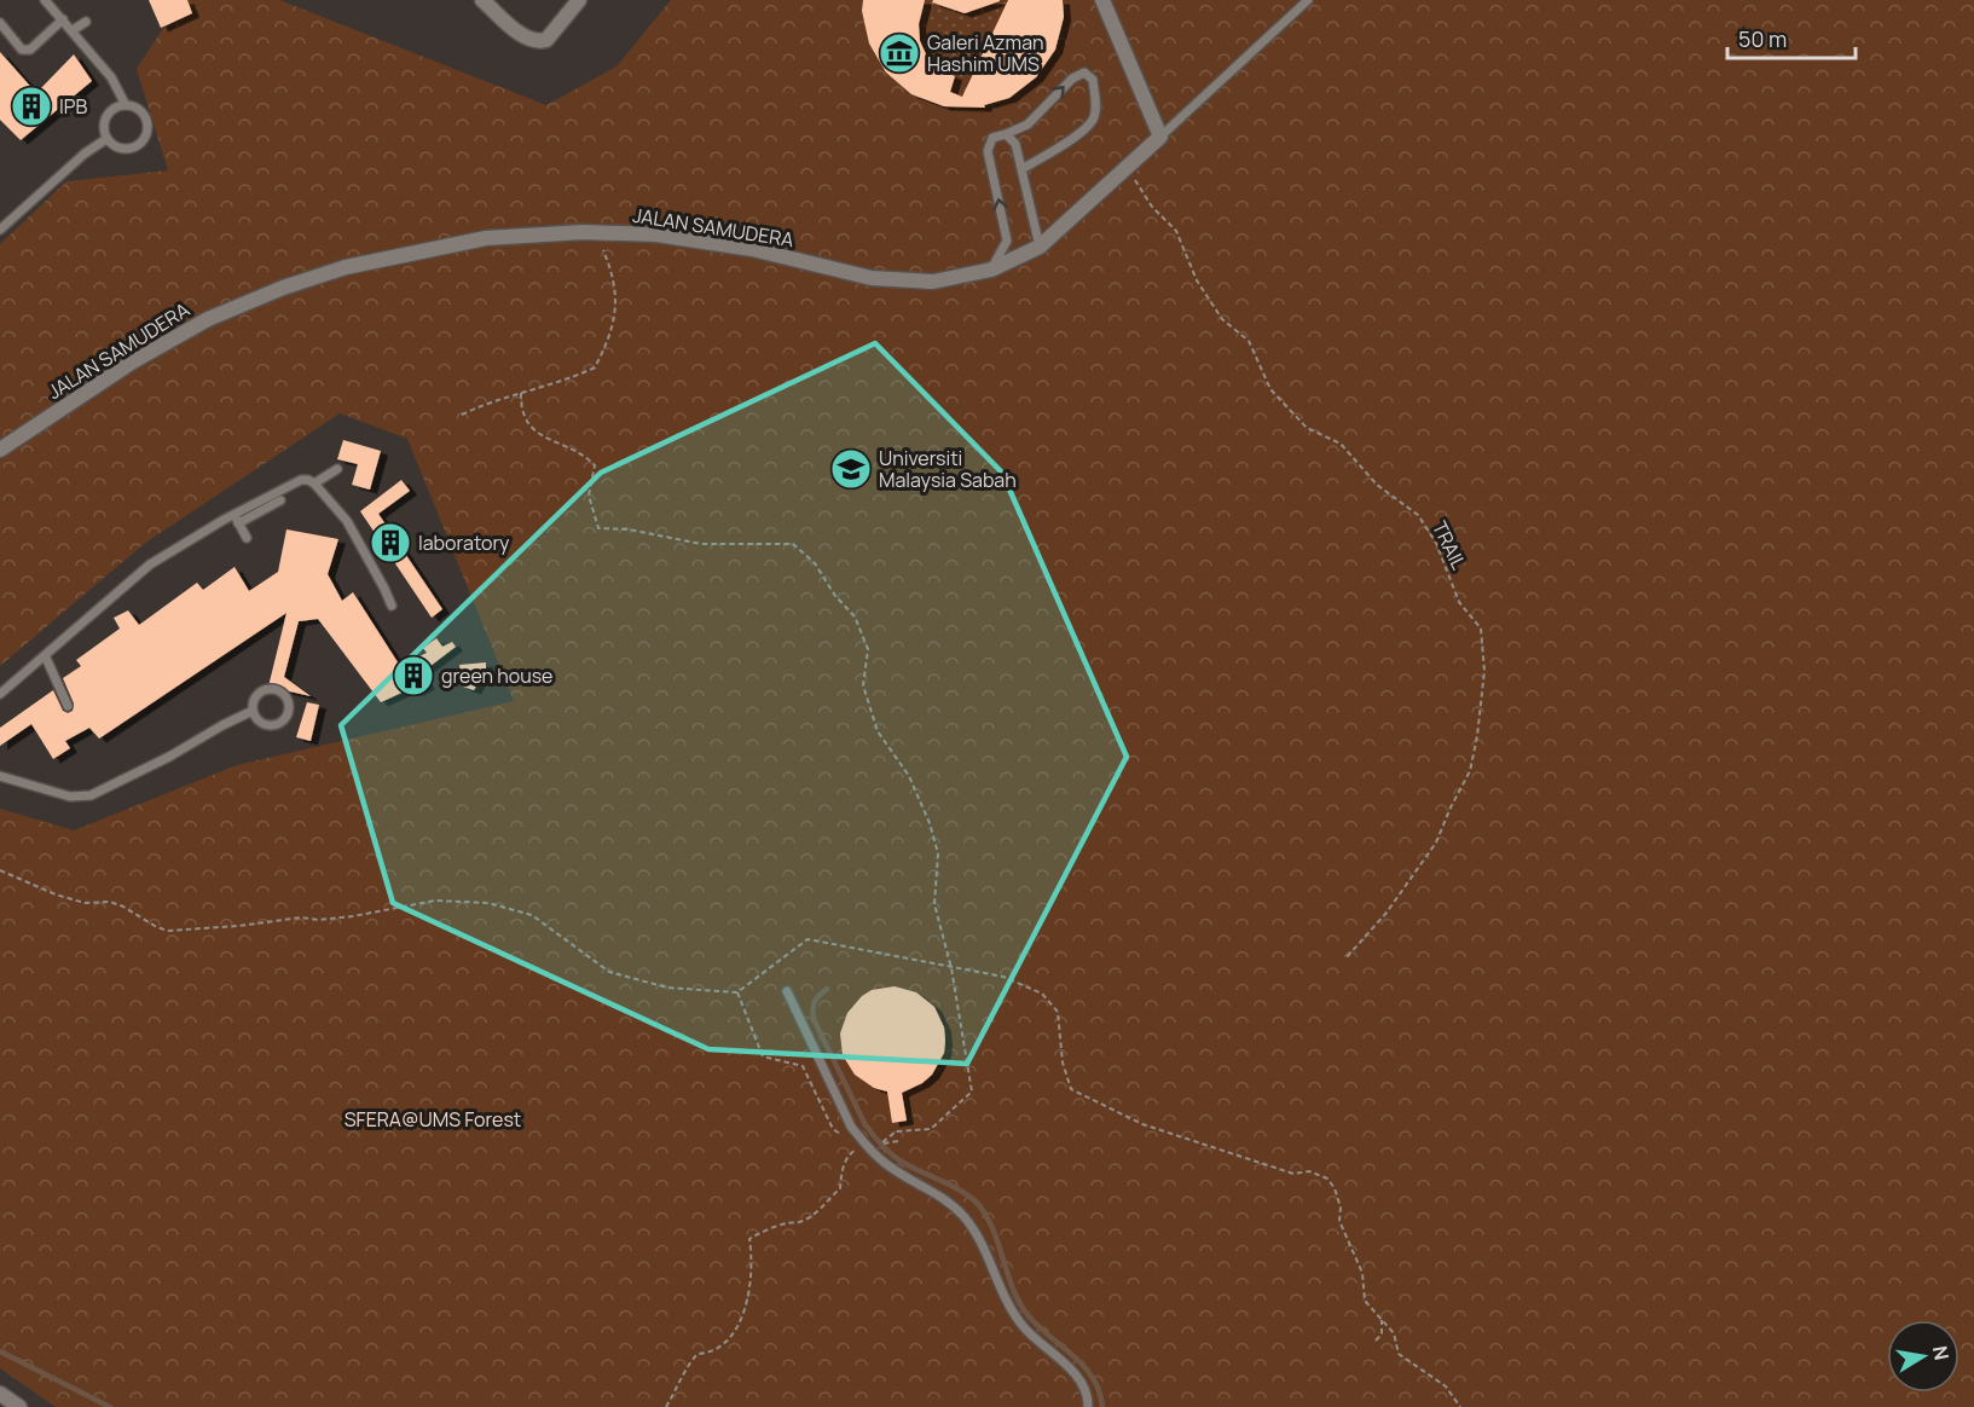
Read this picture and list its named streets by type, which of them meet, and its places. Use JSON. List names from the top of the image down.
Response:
{
  "streets": {
    "street": ["JALAN SAMUDERA"],
    "path": ["TRAIL"]
  },
  "crossings": [
    ["JALAN SAMUDERA", "TRAIL"]
  ],
  "parks": ["SFERA@UMS Forest"],
  "places": {
    "museum": ["Galeri Azman Hashim UMS"],
    "building": ["IPB", "laboratory", "green house"],
    "school or university": ["Universiti Malaysia Sabah"]
  },
  "scale_bar": "50 m",
  "north": "right"
}
